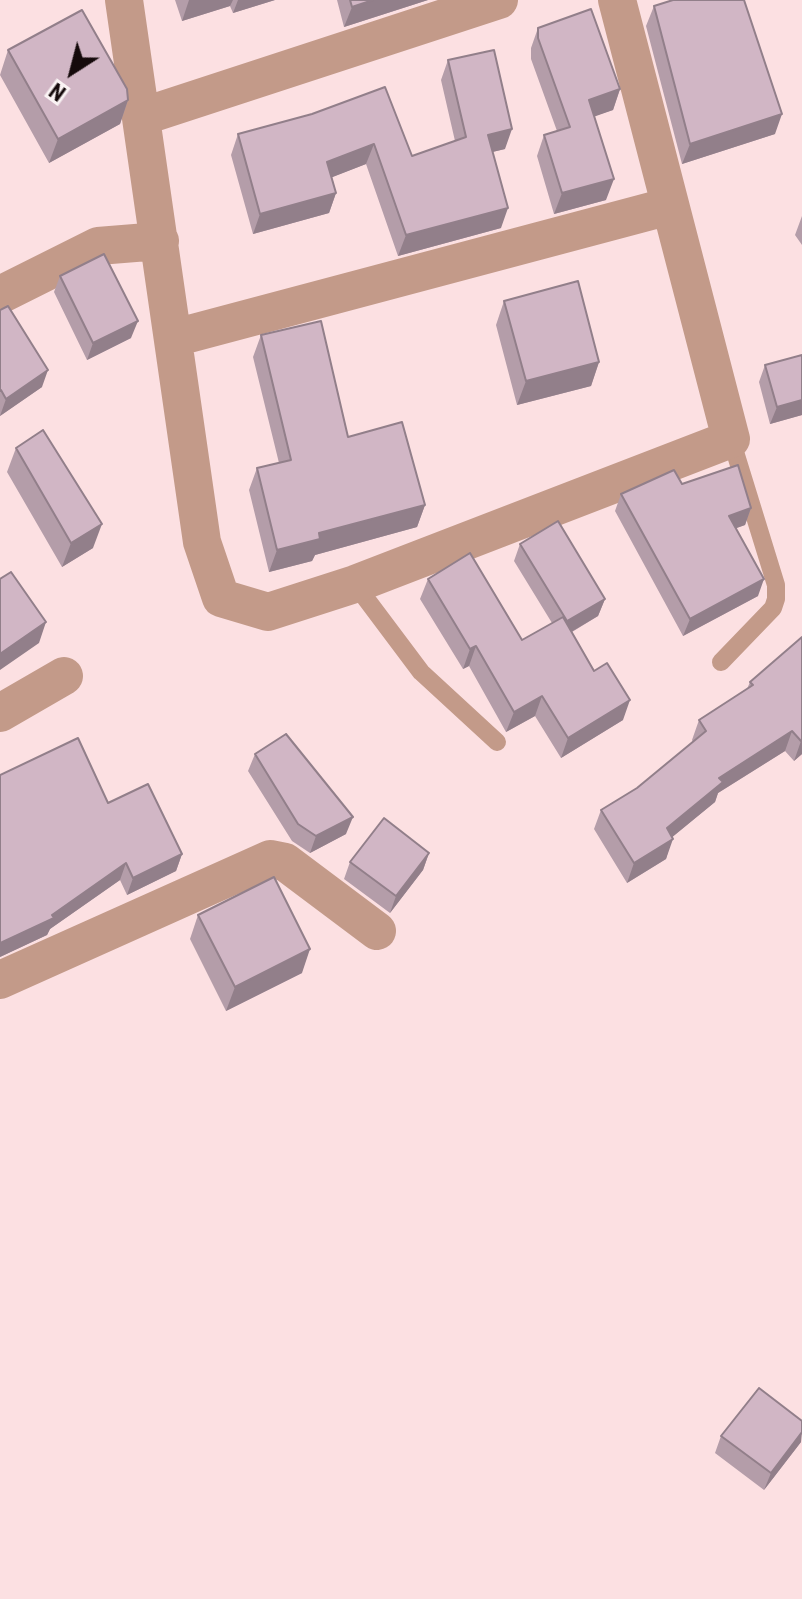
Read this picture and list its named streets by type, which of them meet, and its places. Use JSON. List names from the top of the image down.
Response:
{
  "north": "bottom left"
}
